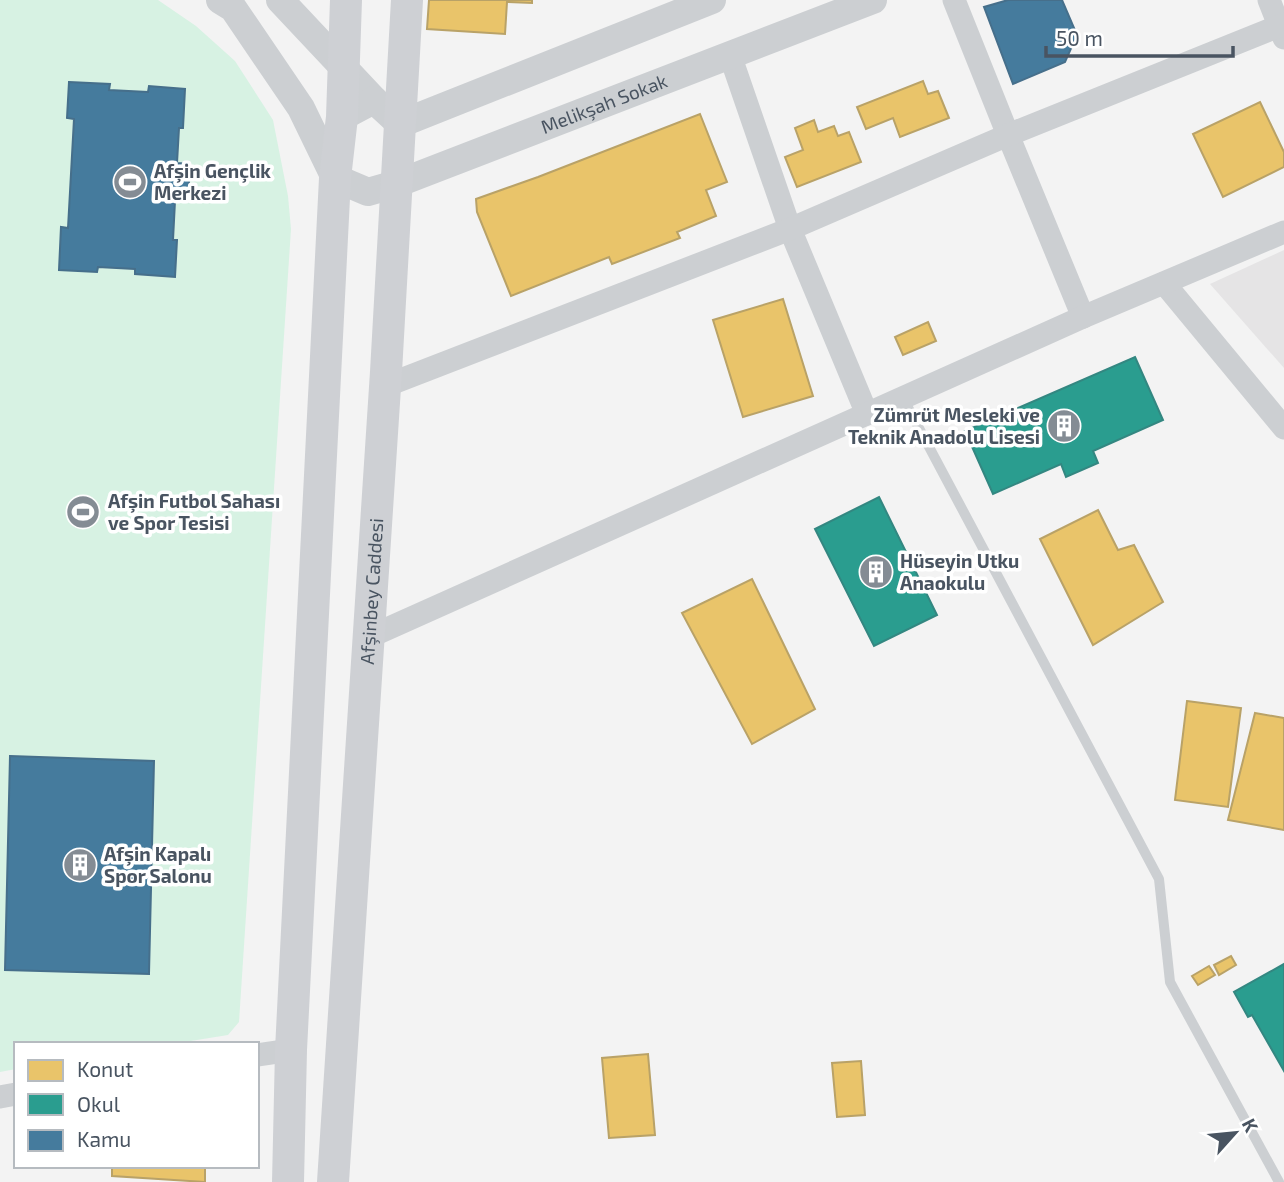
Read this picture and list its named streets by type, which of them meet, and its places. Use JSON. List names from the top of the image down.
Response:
{
  "streets": {
    "main road": ["Afşinbey Caddesi"],
    "street": ["Melikşah Sokak"]
  },
  "crossings": [
    ["Melikşah Sokak", "Afşinbey Caddesi"]
  ],
  "places": {
    "sports": ["Afşin Gençlik Merkezi", "Afşin Futbol Sahası ve Spor Tesisi"],
    "building": ["Zümrüt Mesleki ve Teknik Anadolu Lisesi", "Hüseyin Utku Anaokulu", "Afşin Kapalı Spor Salonu"]
  },
  "legend": ["Konut", "Okul", "Kamu"],
  "scale_bar": "50 m",
  "north": "top right"
}
